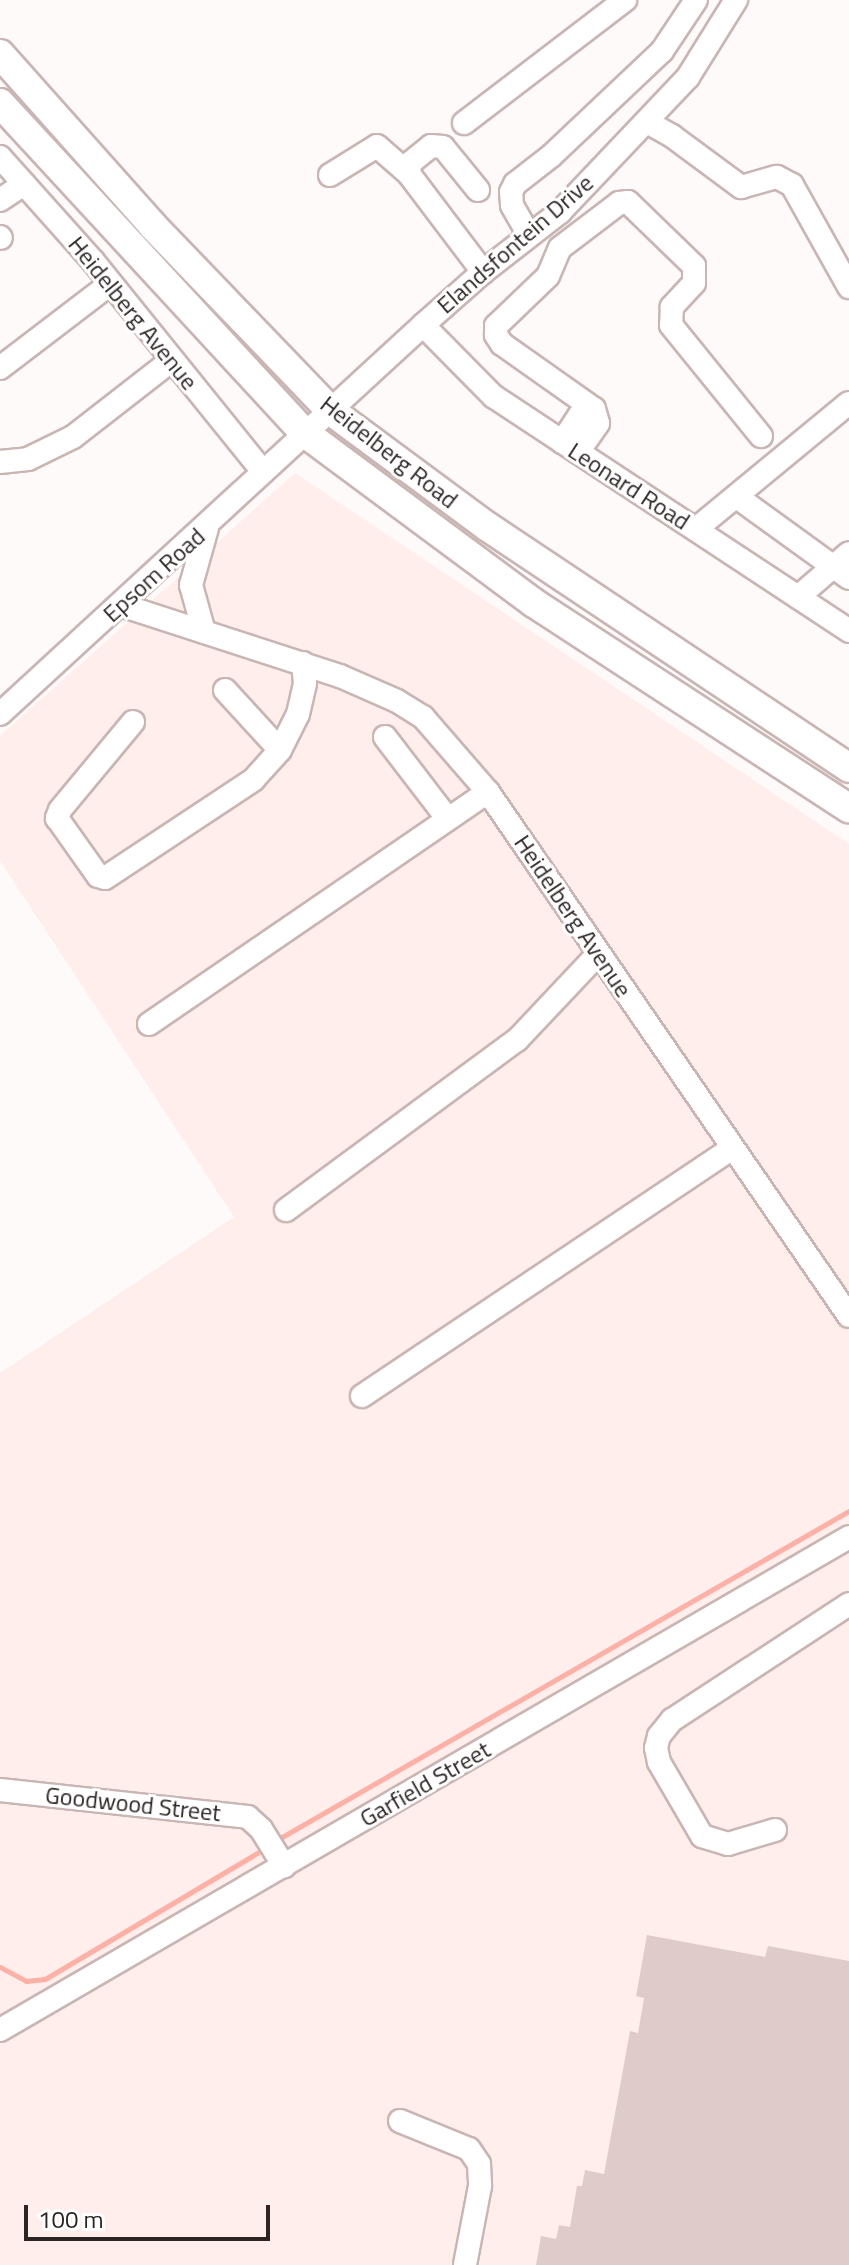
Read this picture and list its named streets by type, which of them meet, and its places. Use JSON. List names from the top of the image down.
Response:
{
  "streets": {
    "main road": ["Heidelberg Road"],
    "street": [
      "Elandsfontein Drive",
      "Heidelberg Avenue",
      "Leonard Road",
      "Epsom Road",
      "Garfield Street",
      "Goodwood Street"
    ]
  },
  "crossings": [
    ["Elandsfontein Drive", "Heidelberg Road"],
    ["Elandsfontein Drive", "Leonard Road"],
    ["Elandsfontein Drive", "Epsom Road"],
    ["Heidelberg Avenue", "Epsom Road"],
    ["Heidelberg Road", "Epsom Road"],
    ["Garfield Street", "Goodwood Street"]
  ],
  "scale_bar": "100 m"
}
